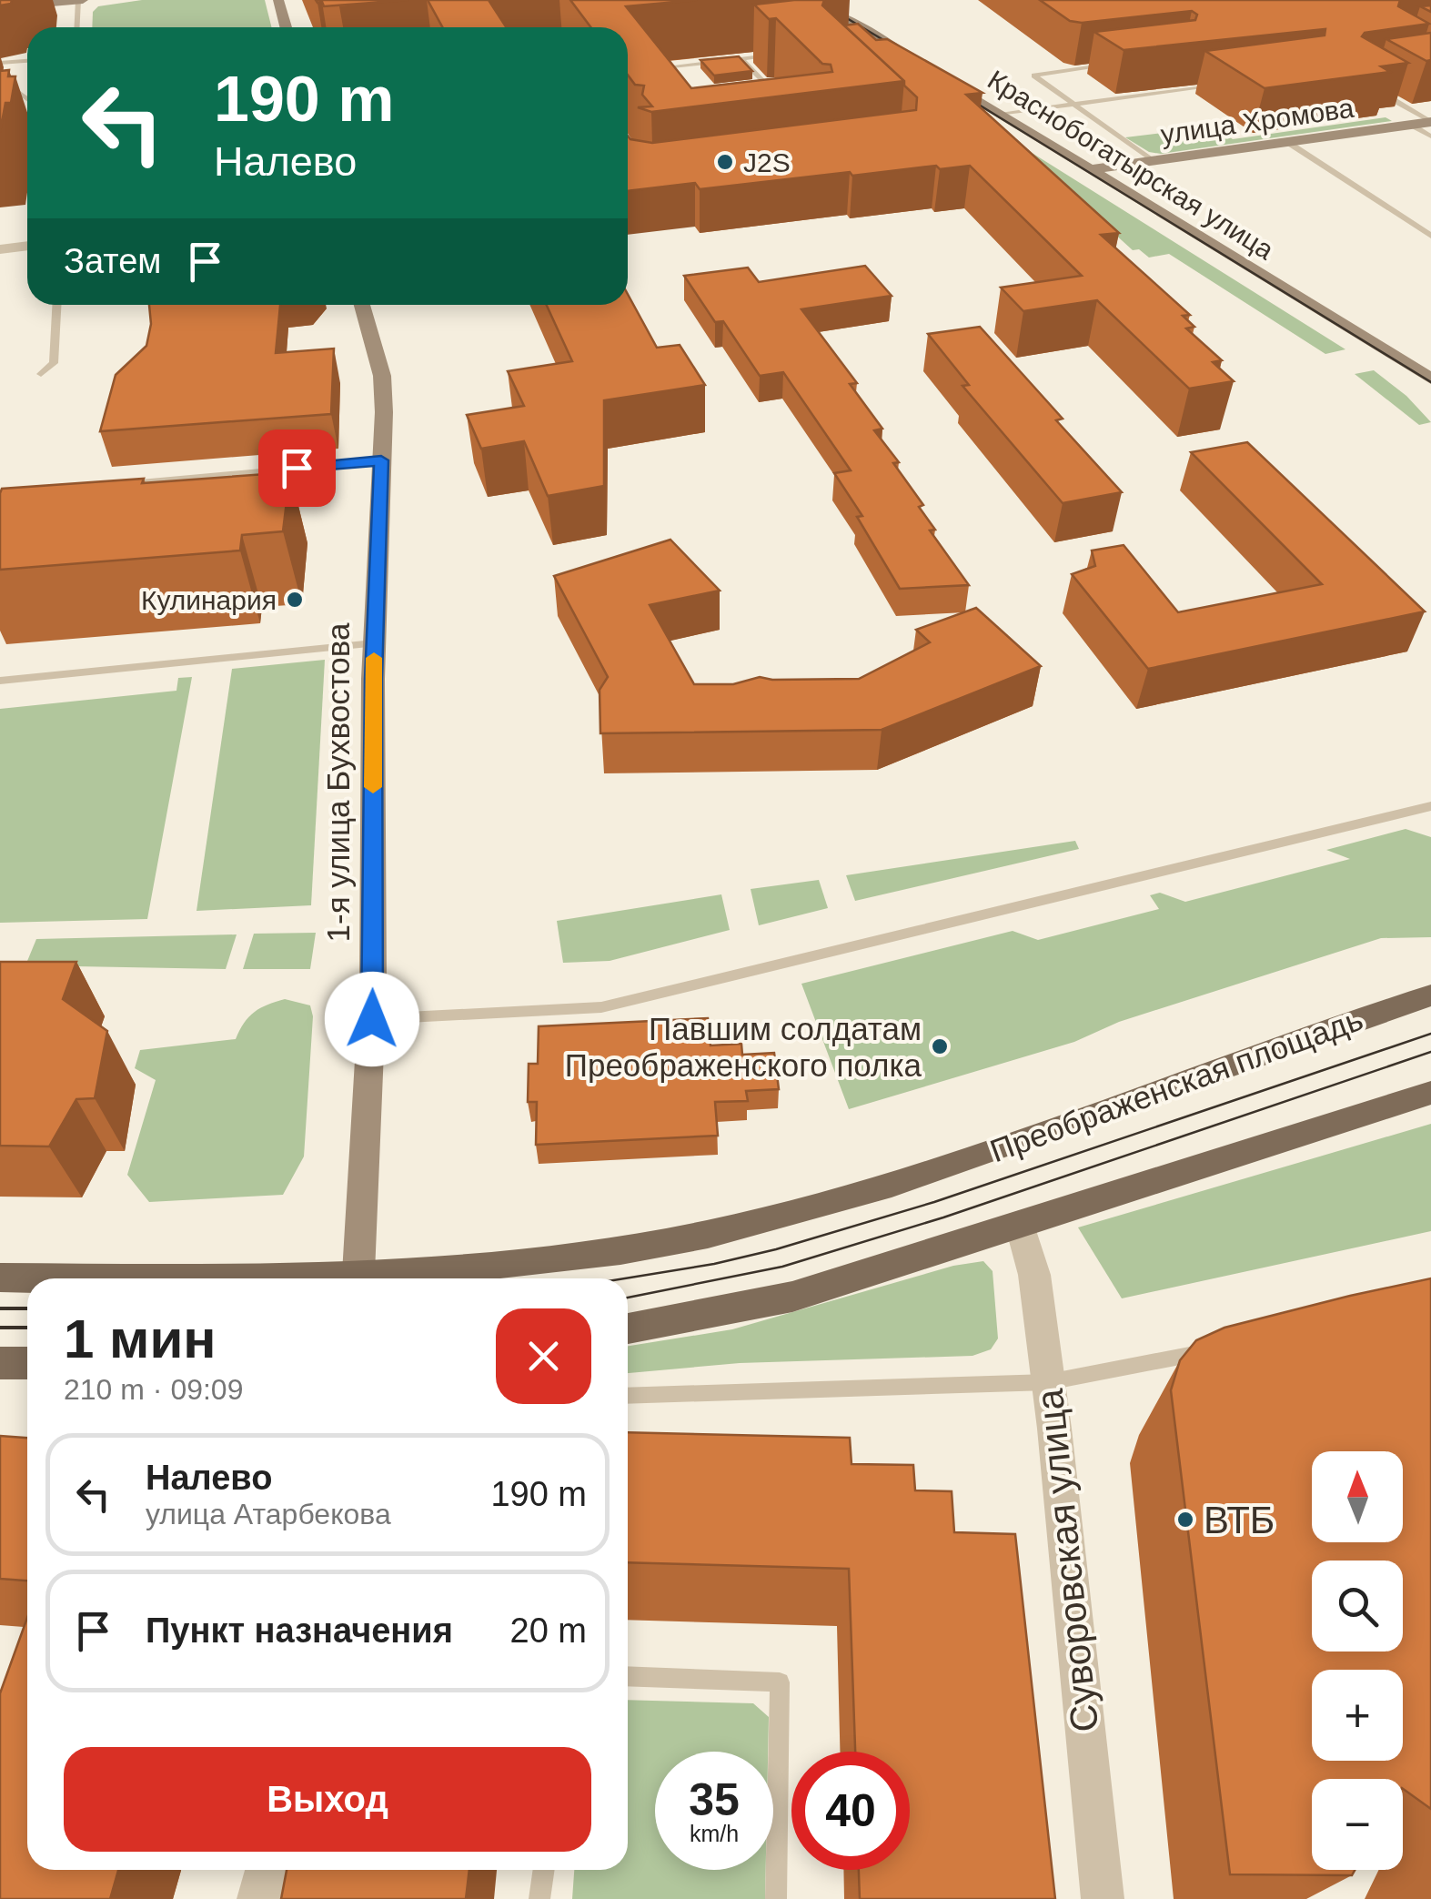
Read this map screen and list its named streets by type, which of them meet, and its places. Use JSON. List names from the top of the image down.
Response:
{
  "streets": {
    "main road": ["Преображенская площадь"],
    "street": [
      "улица Хромова",
      "Краснобогатырская улица",
      "1-я улица Бухвостова",
      "Суворовская улица"
    ]
  },
  "crossings": [
    ["улица Хромова", "Краснобогатырская улица"],
    ["1-я улица Бухвостова", "Преображенская площадь"]
  ],
  "places": [
    "J2S",
    "Кулинария",
    "Павшим солдатам Преображенского полка",
    "ВТБ"
  ],
  "north": "top",
  "page": {
    "turn": ["190 m", "Налево"],
    "then": "Затем",
    "heading": ["1 мин", "210 m · 09:09"],
    "list": [
      {
        "name": "Налево",
        "note": "улица Атарбекова",
        "value": "190 m"
      },
      {
        "name": "Пункт назначения",
        "value": "20 m"
      }
    ],
    "map_buttons": ["+", "−"],
    "buttons": "Выход",
    "speed": "35 km/h",
    "limit": "40"
  }
}
